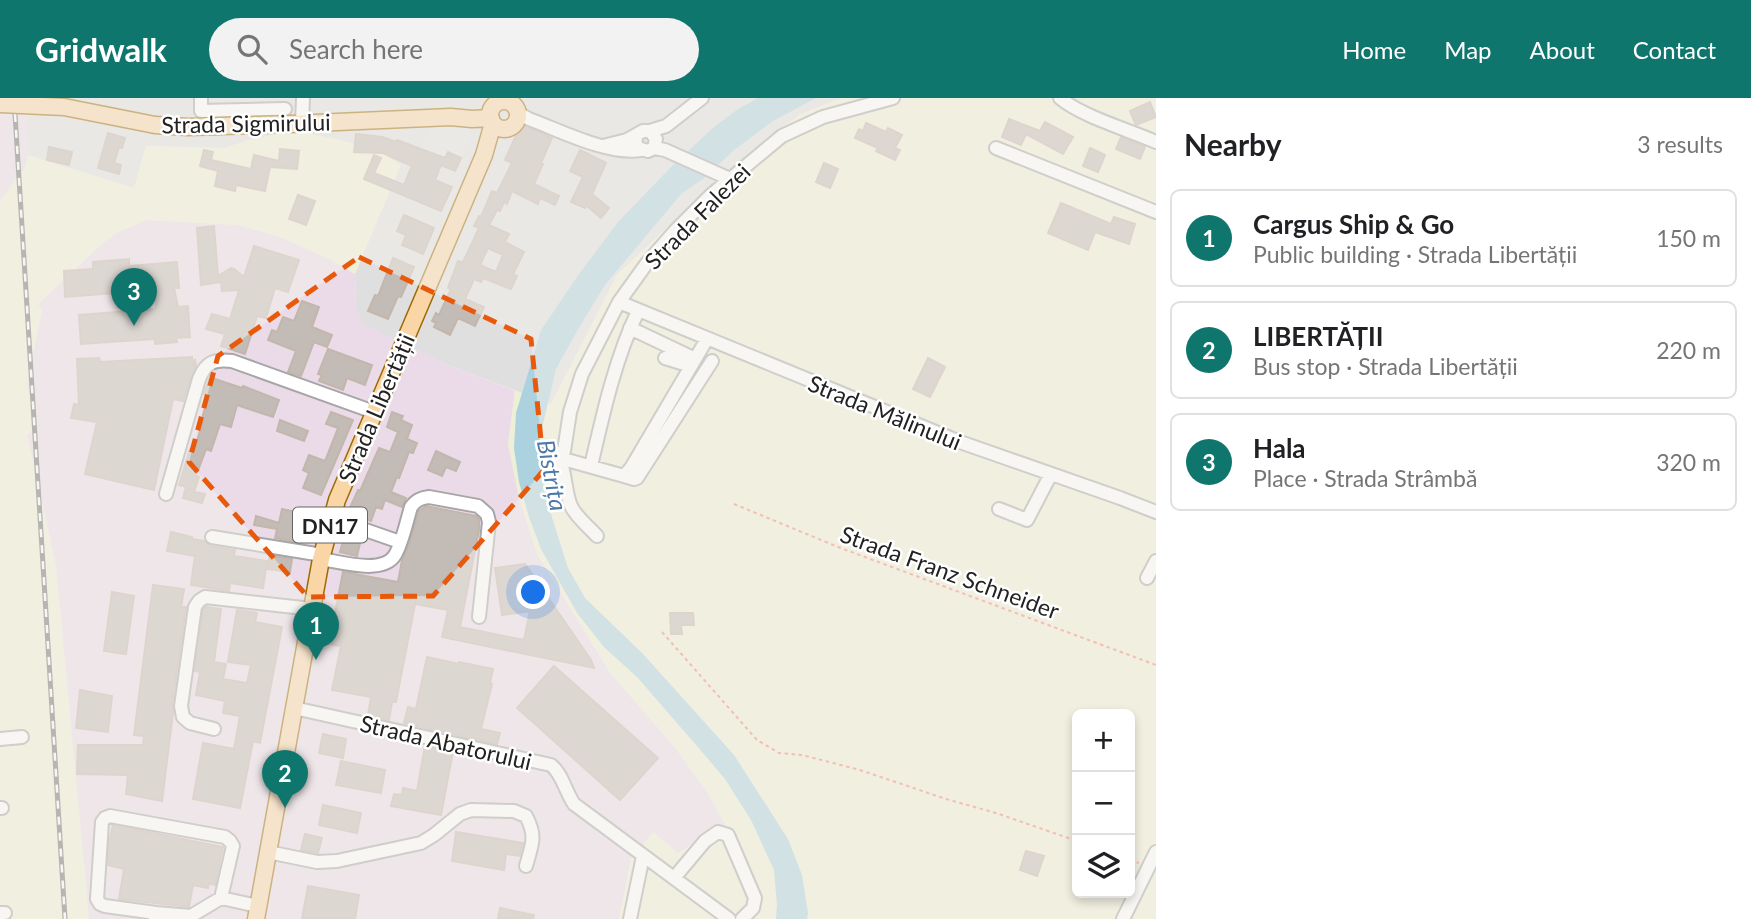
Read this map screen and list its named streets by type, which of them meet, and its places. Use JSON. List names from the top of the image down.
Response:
{
  "streets": {
    "main road": ["Strada Sigmirului", "Strada Libertății", "DN17"],
    "street": ["Strada Falezei", "Strada Mălinului", "Strada Abatorului"],
    "path": ["Strada Franz Schneider"]
  },
  "crossings": [
    ["Strada Sigmirului", "Strada Libertății"],
    ["Strada Falezei", "Strada Mălinului"],
    ["Strada Libertății", "Strada Abatorului"]
  ],
  "water": ["Bistrița"],
  "page": {
    "header": "Gridwalk",
    "search": "Search here",
    "nav": [
      "Home",
      "Map",
      "About",
      "Contact"
    ],
    "heading": ["Nearby", "3 results"],
    "list": [
      {
        "mark": "1",
        "name": "Cargus Ship & Go",
        "note": "Public building · Strada Libertății",
        "value": "150 m"
      },
      {
        "mark": "2",
        "name": "LIBERTĂȚII",
        "note": "Bus stop · Strada Libertății",
        "value": "220 m"
      },
      {
        "mark": "3",
        "name": "Hala",
        "note": "Place · Strada Strâmbă",
        "value": "320 m"
      }
    ],
    "pins": ["3", "1", "2"],
    "map_buttons": ["+", "−"]
  }
}
